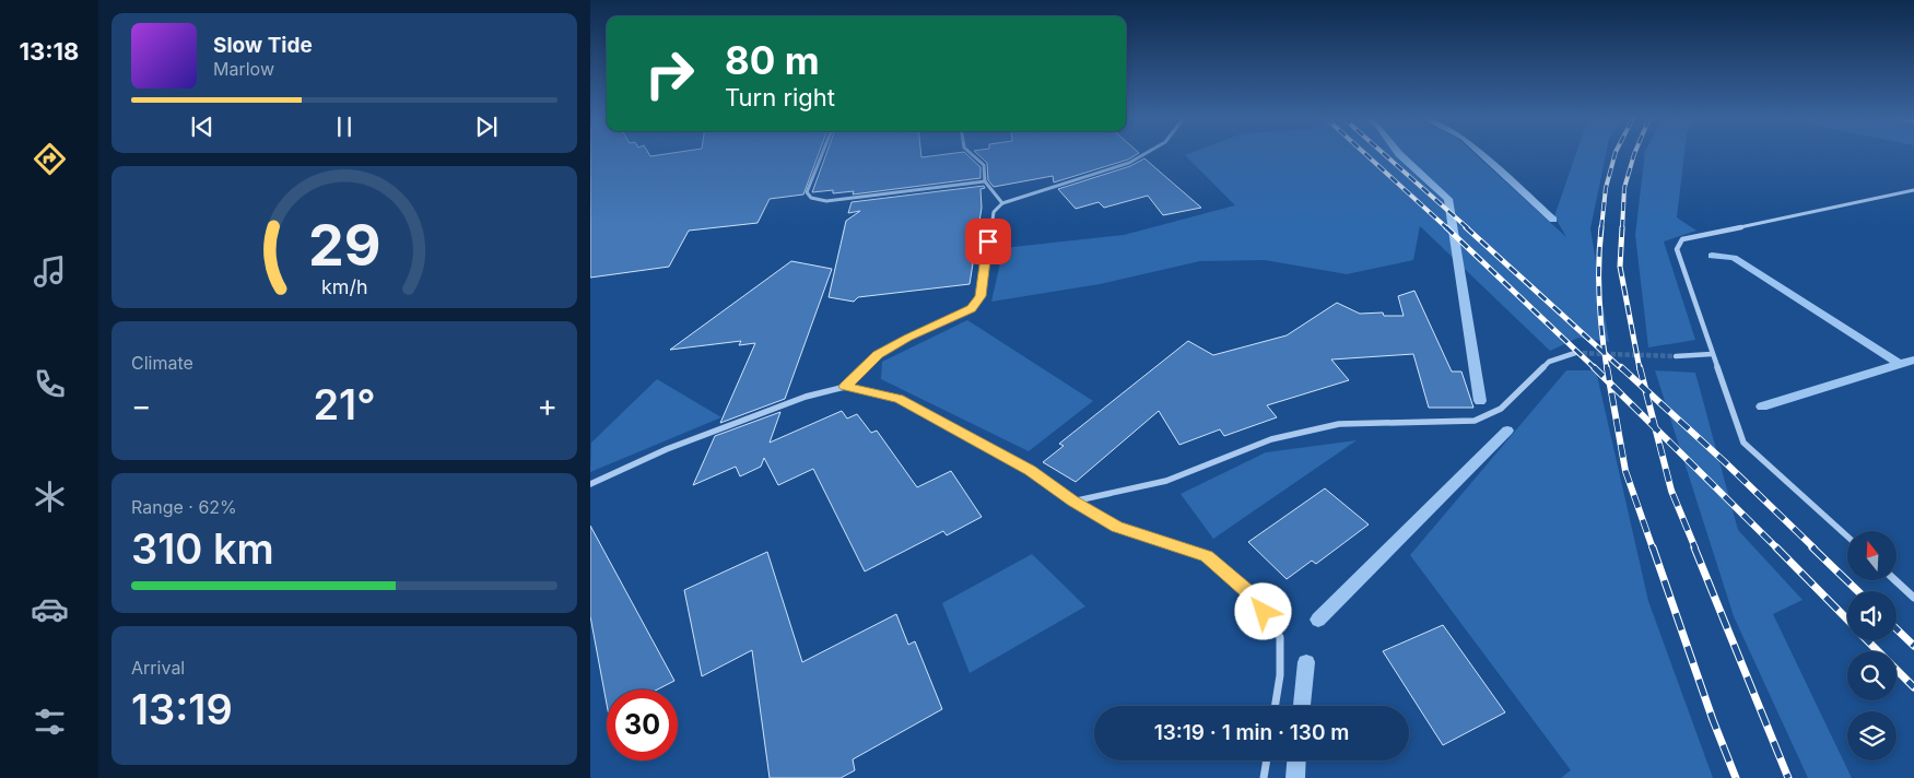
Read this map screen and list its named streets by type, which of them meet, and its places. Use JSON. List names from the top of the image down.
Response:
{
  "north": "top",
  "page": {
    "tabs": "13:18",
    "turn": ["80 m", "Turn right"],
    "song": ["Slow Tide", "Marlow"],
    "tile": [
      "Climate",
      ["Range · 62%", "310 km"],
      ["Arrival", "13:19"]
    ],
    "heat": ["−", "21°", "+"],
    "limit": "30",
    "trip": "13:19 · 1 min · 130 m",
    "gauge": ["29", "km/h"]
  }
}
